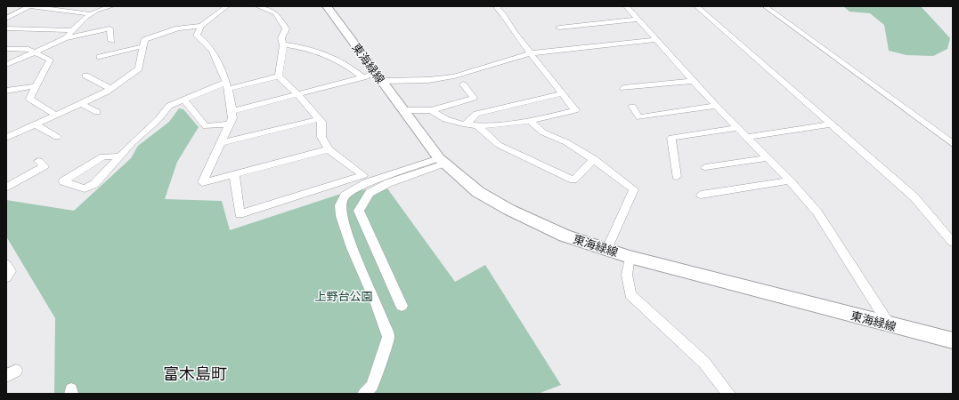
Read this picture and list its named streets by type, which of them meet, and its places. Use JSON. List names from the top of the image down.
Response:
{
  "streets": {
    "main road": ["東海緑線"]
  },
  "districts": ["富木島町"],
  "parks": ["上野台公園"]
}
